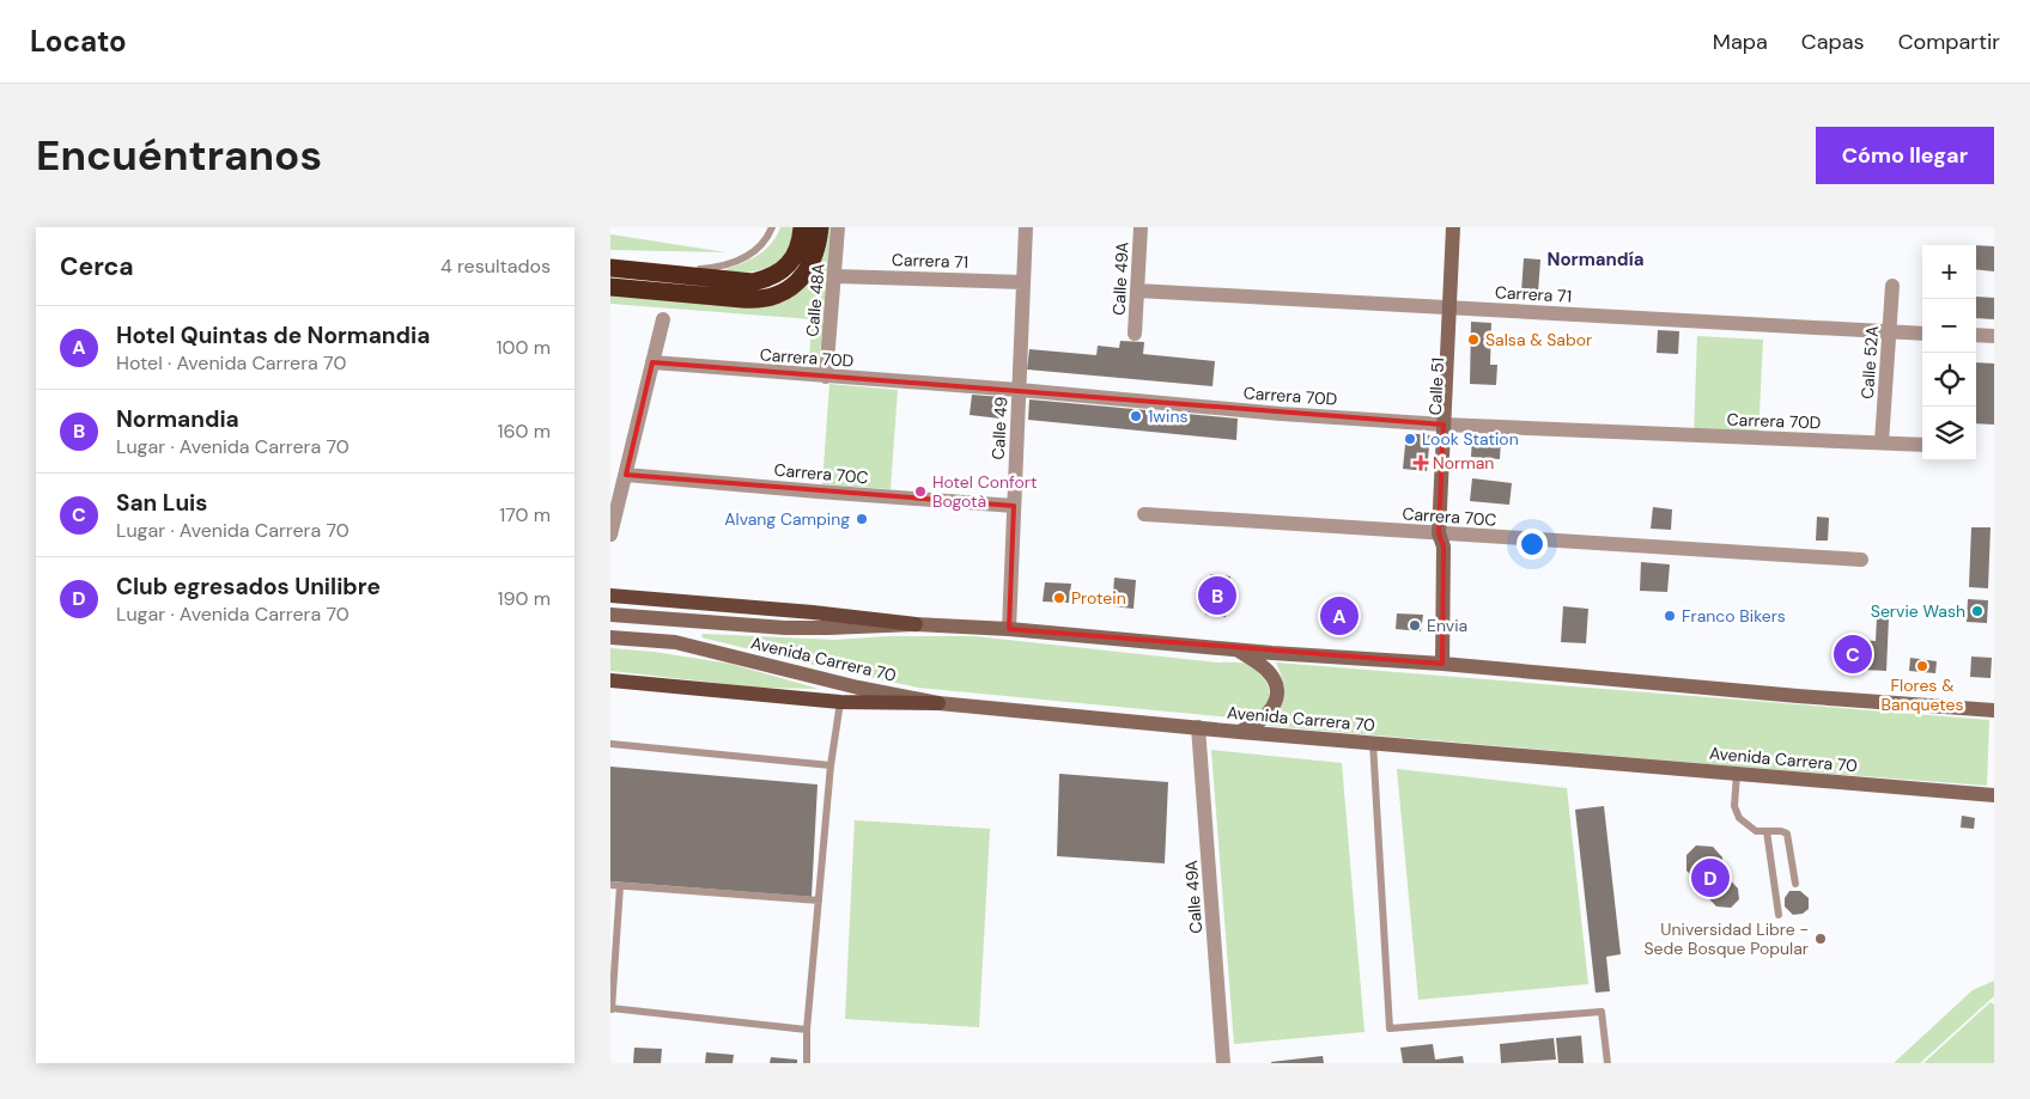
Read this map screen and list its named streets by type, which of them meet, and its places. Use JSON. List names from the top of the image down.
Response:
{
  "streets": {
    "main road": ["Calle 51", "Avenida Carrera 70"],
    "street": [
      "Carrera 71",
      "Calle 49A",
      "Calle 48A",
      "Carrera 70D",
      "Calle 52A",
      "Calle 49",
      "Carrera 70C"
    ]
  },
  "crossings": [
    ["Carrera 71", "Calle 49A"],
    ["Carrera 71", "Calle 48A"],
    ["Carrera 71", "Calle 52A"],
    ["Carrera 71", "Calle 51"],
    ["Carrera 71", "Calle 49"],
    ["Calle 49A", "Avenida Carrera 70"],
    ["Calle 48A", "Carrera 70D"],
    ["Carrera 70D", "Calle 52A"],
    ["Carrera 70D", "Calle 51"],
    ["Carrera 70D", "Calle 49"],
    ["Calle 51", "Carrera 70C"],
    ["Calle 51", "Avenida Carrera 70"],
    ["Calle 49", "Carrera 70C"],
    ["Calle 49", "Avenida Carrera 70"]
  ],
  "districts": ["Normandía"],
  "places": {
    "other": [
      "Salsa & Sabor",
      "1wins",
      "Look Station",
      "Hotel Confort Bogotà",
      "Alvang Camping",
      "Protein",
      "Servie Wash",
      "Franco Bikers",
      "Envia",
      "Flores & Banquetes",
      "Universidad Libre - Sede Bosque Popular"
    ],
    "health": ["Norman"]
  },
  "page": {
    "header": "Locato",
    "nav": ["Mapa", "Capas", "Compartir"],
    "buttons": "Cómo llegar",
    "title": "Encuéntranos",
    "heading": ["Cerca", "4 resultados"],
    "map_buttons": ["+", "−"],
    "list": [
      {
        "mark": "A",
        "name": "Hotel Quintas de Normandia",
        "note": "Hotel · Avenida Carrera 70",
        "value": "100 m"
      },
      {
        "mark": "B",
        "name": "Normandia",
        "note": "Lugar · Avenida Carrera 70",
        "value": "160 m"
      },
      {
        "mark": "C",
        "name": "San Luis",
        "note": "Lugar · Avenida Carrera 70",
        "value": "170 m"
      },
      {
        "mark": "D",
        "name": "Club egresados Unilibre",
        "note": "Lugar · Avenida Carrera 70",
        "value": "190 m"
      }
    ],
    "pins": [
      "B",
      "A",
      "C",
      "D"
    ]
  }
}
